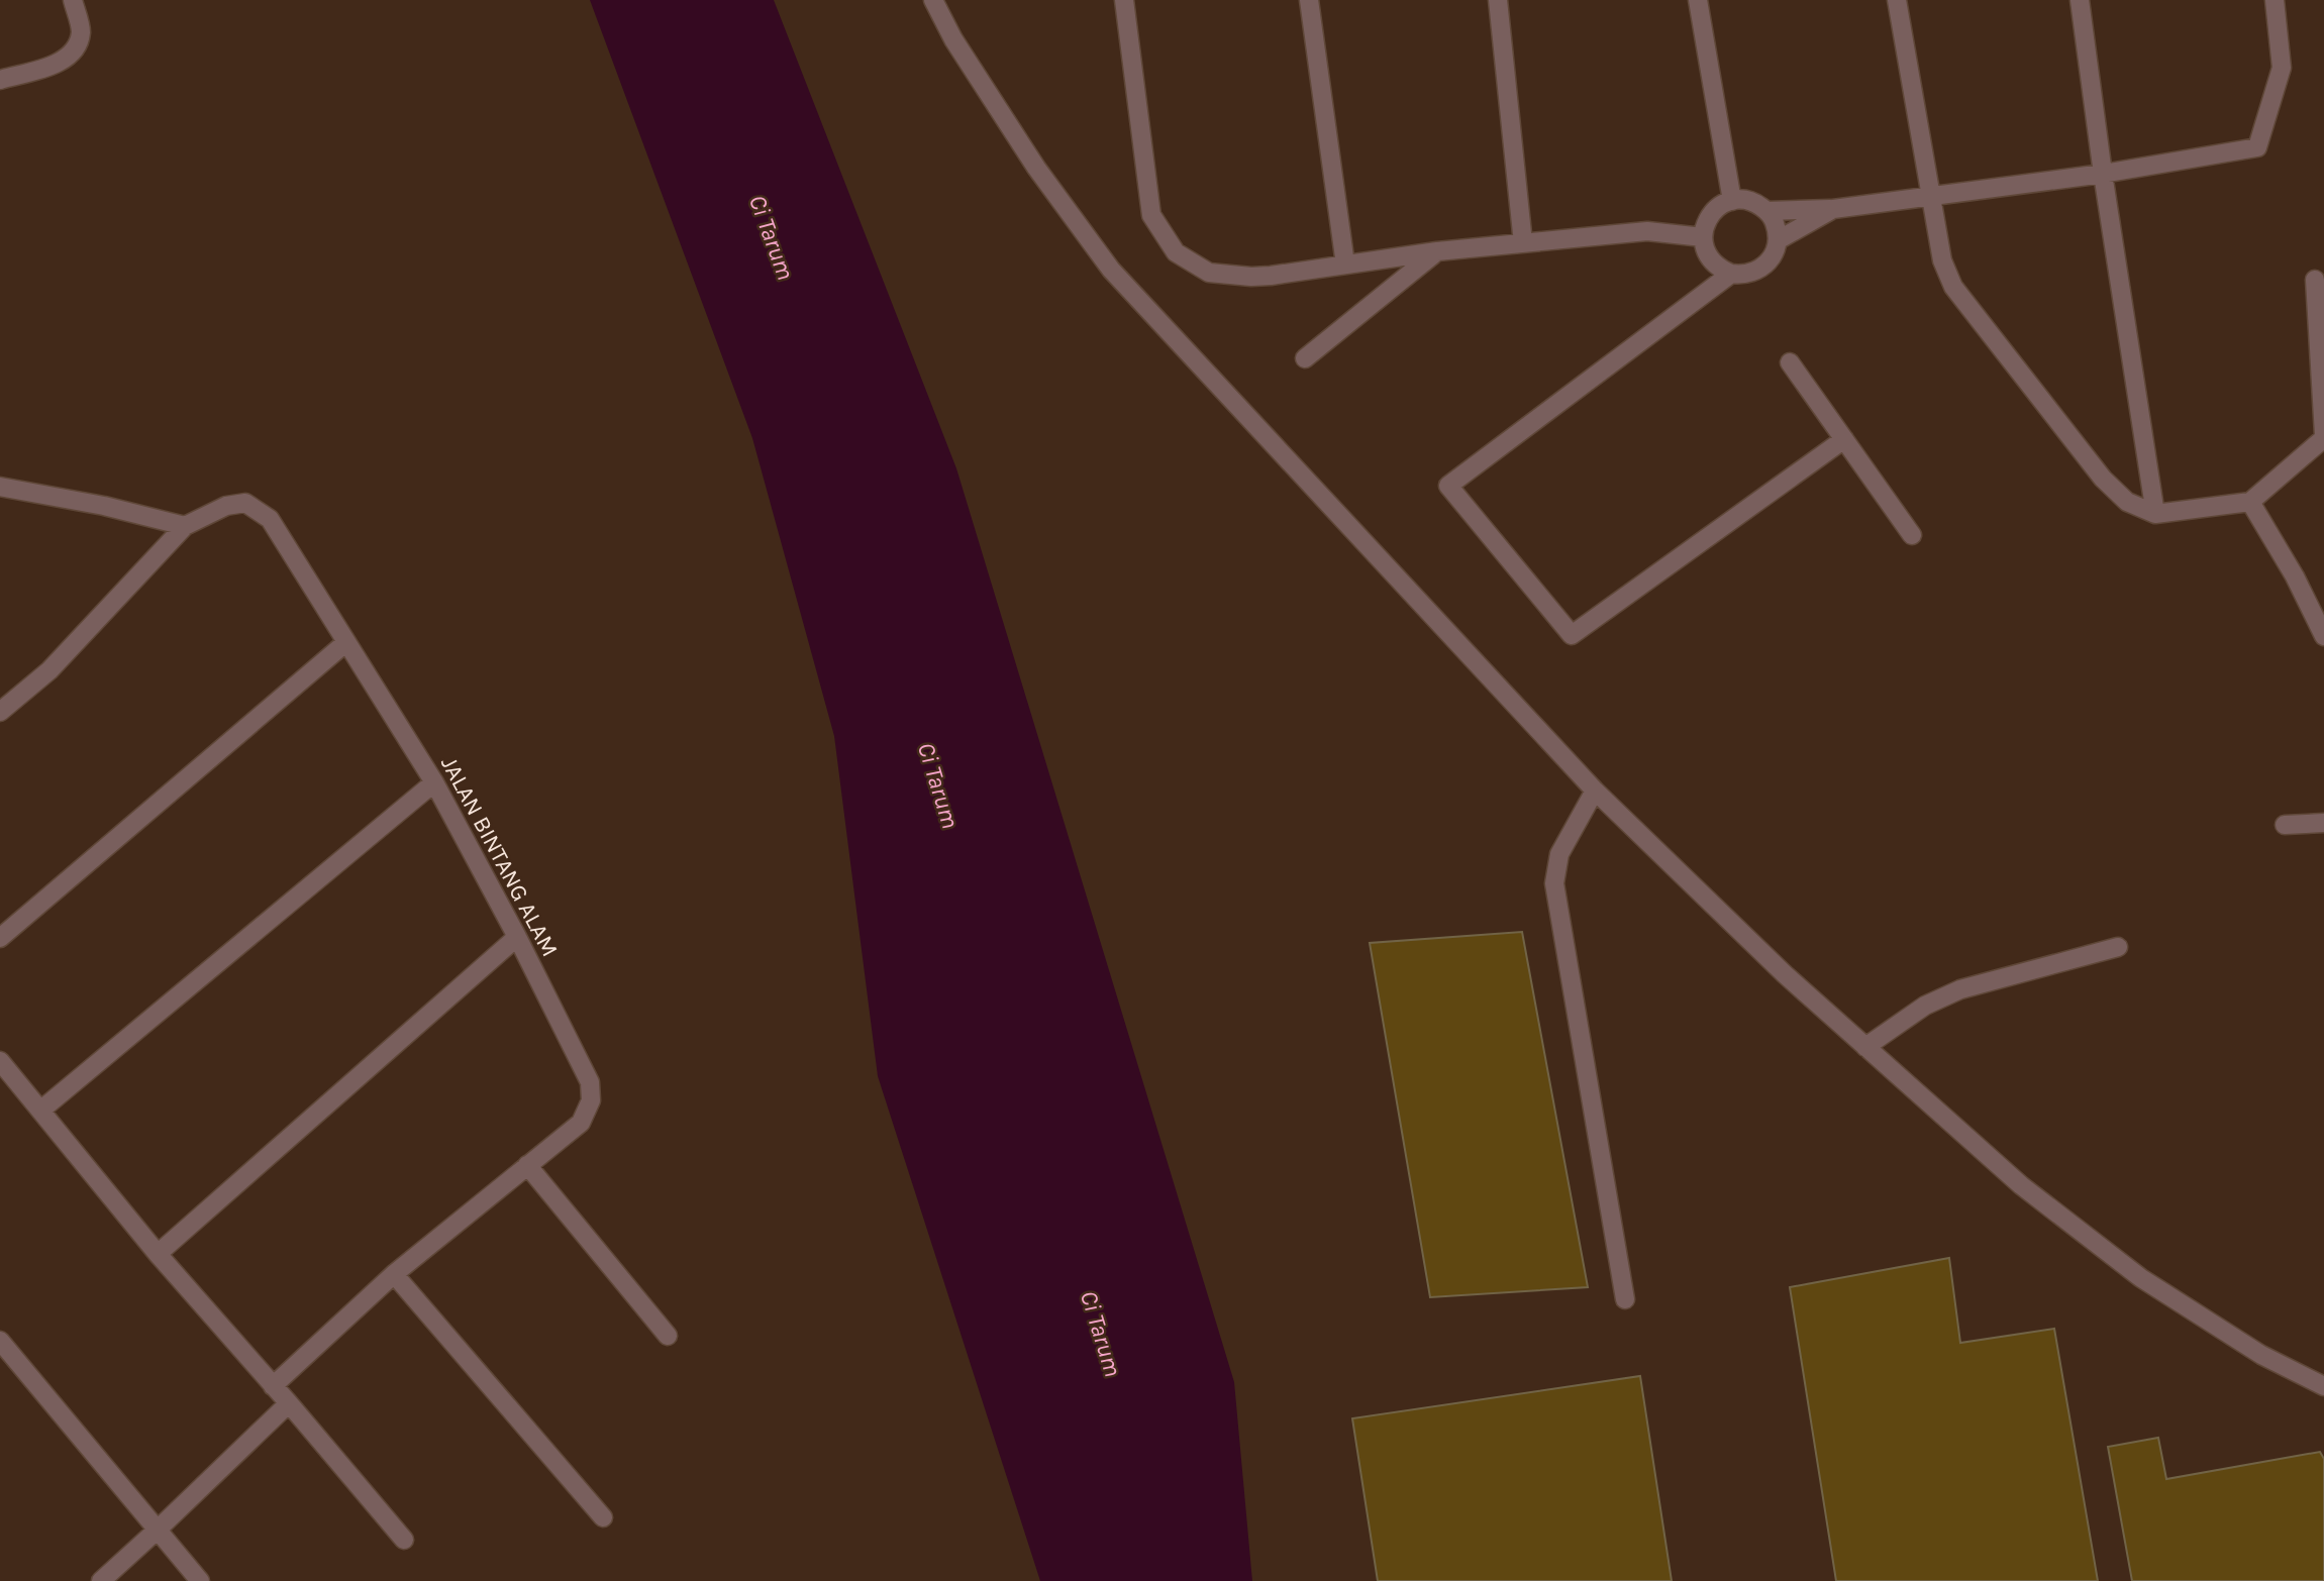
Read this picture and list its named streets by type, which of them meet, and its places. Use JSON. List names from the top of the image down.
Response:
{
  "streets": {
    "street": ["JALAN BINTANG ALAM"]
  },
  "water": ["Ci Tarum"]
}
